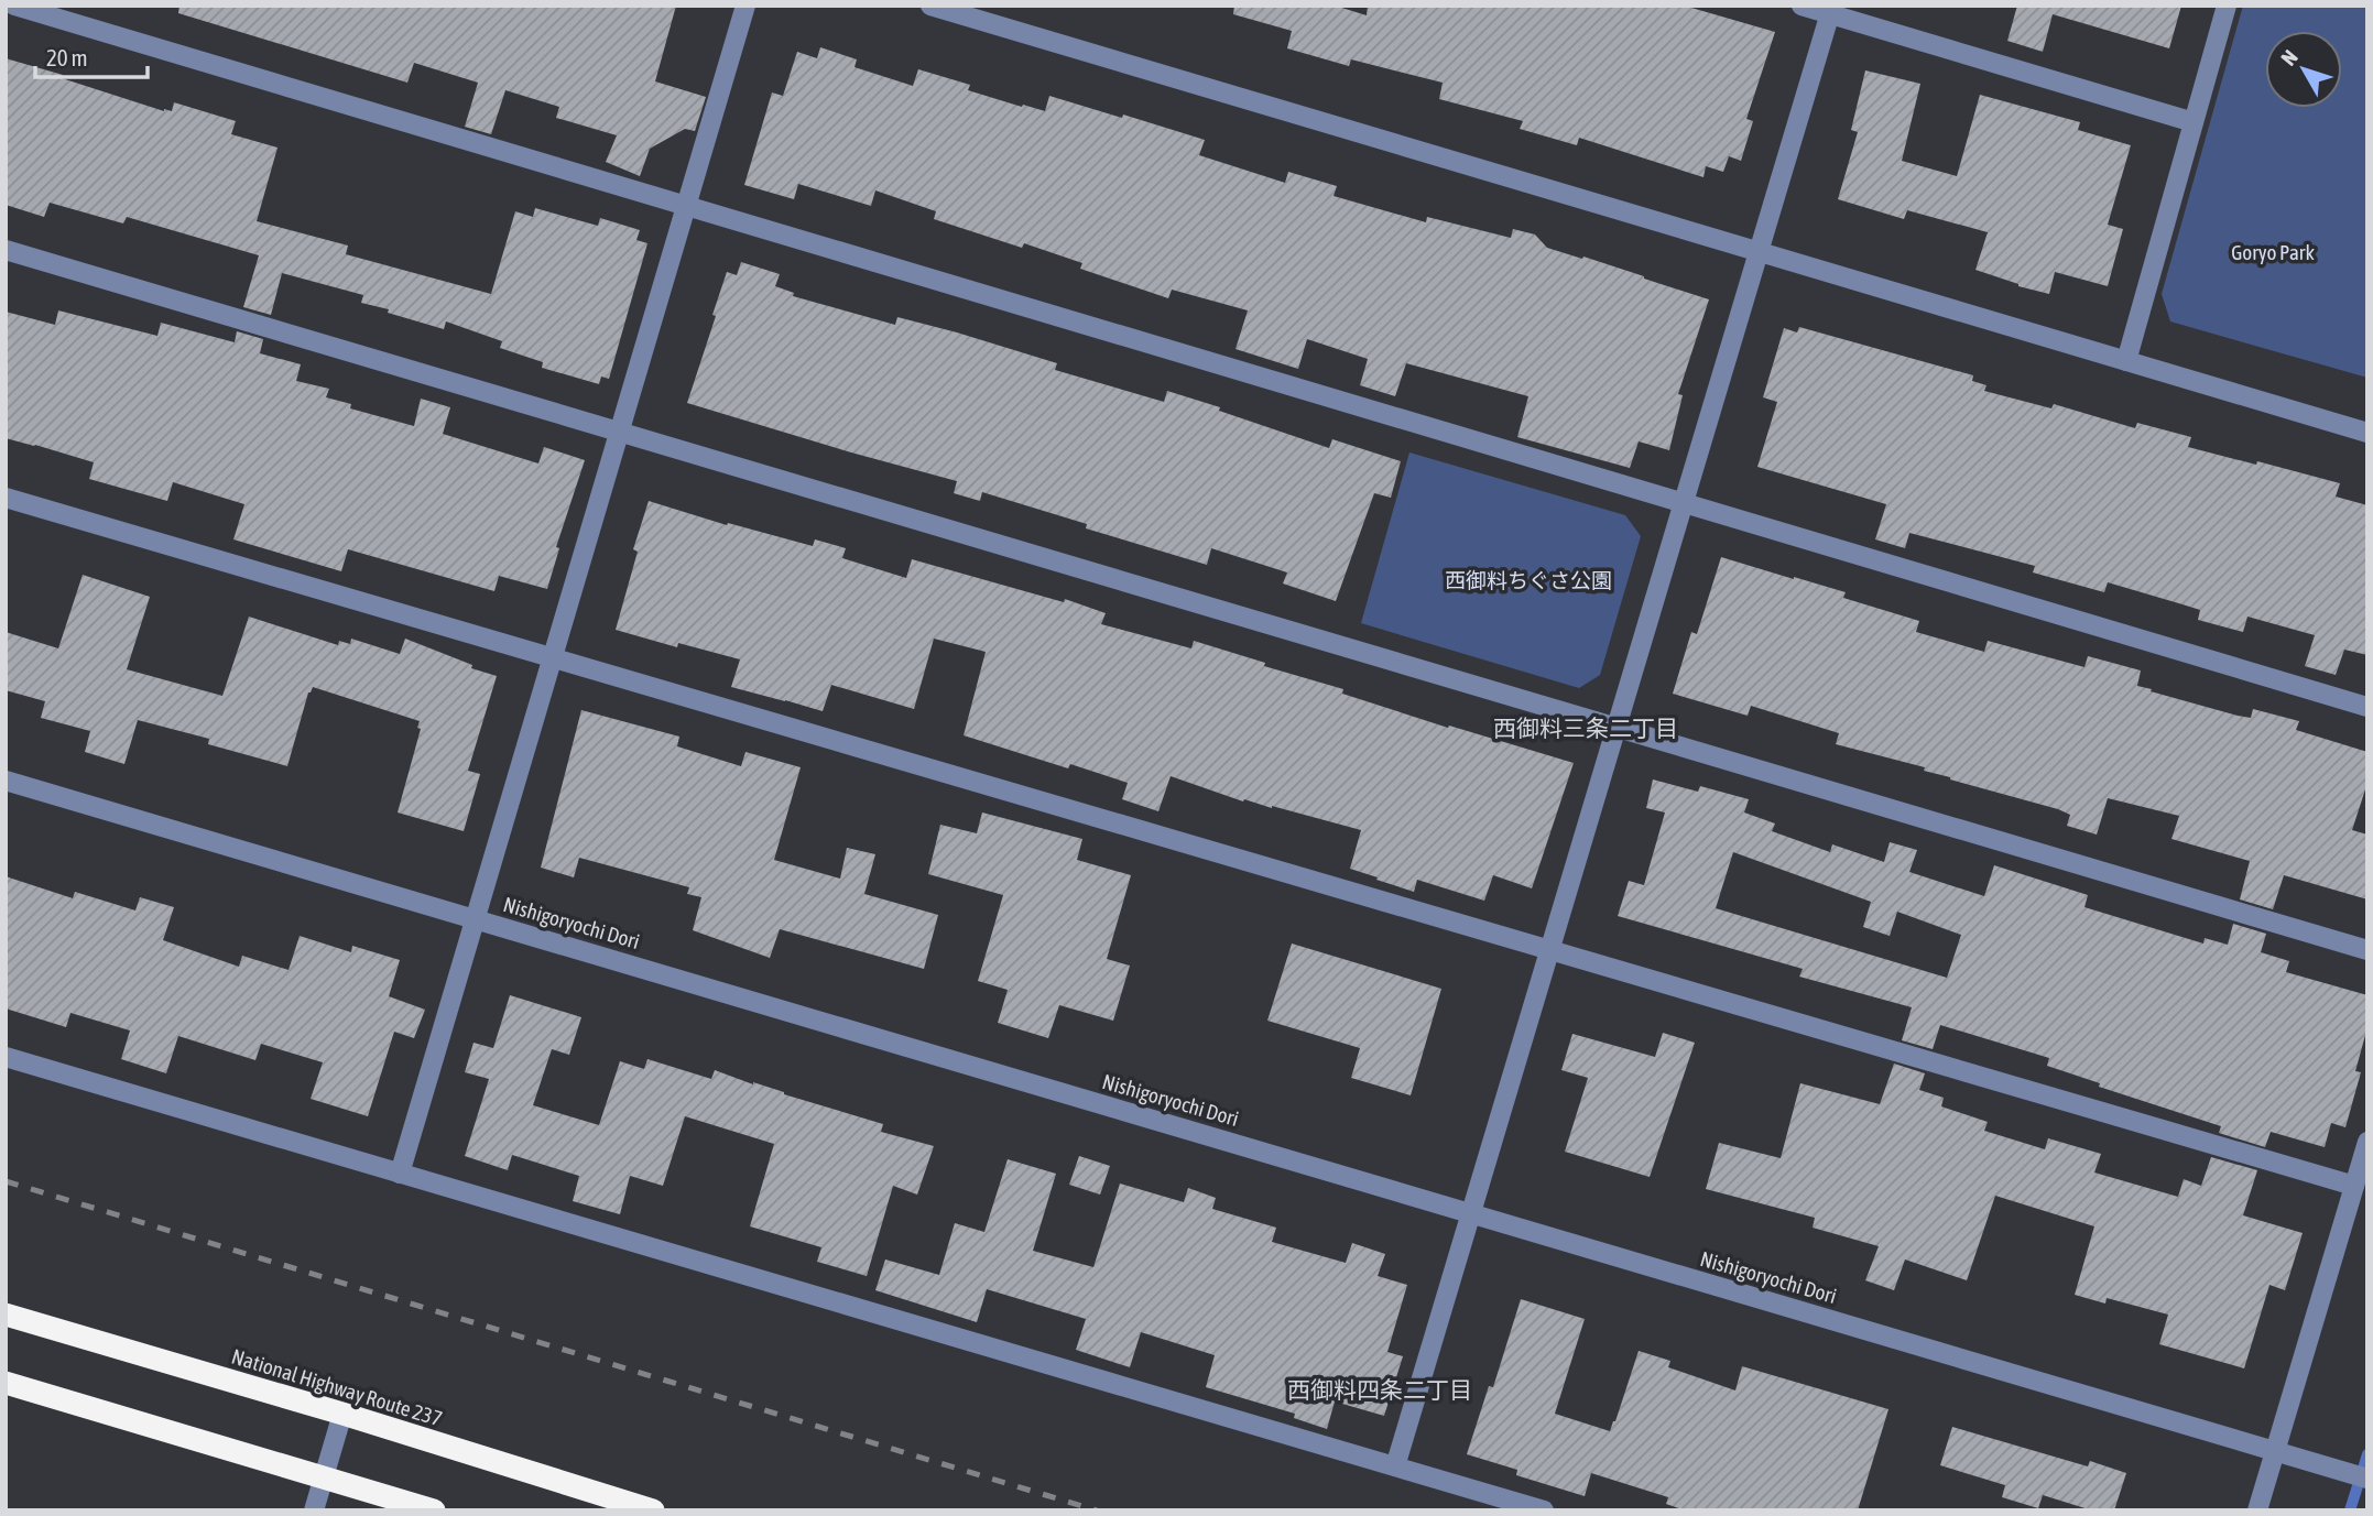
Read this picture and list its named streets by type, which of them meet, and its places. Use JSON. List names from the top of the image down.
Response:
{
  "streets": {
    "highway": ["National Highway Route 237"],
    "street": ["Nishigoryochi Dori"]
  },
  "districts": ["西御料三条二丁目", "西御料四条二丁目"],
  "parks": ["Goryo Park", "西御料ちぐさ公園"],
  "scale_bar": "20 m",
  "north": "top left"
}
